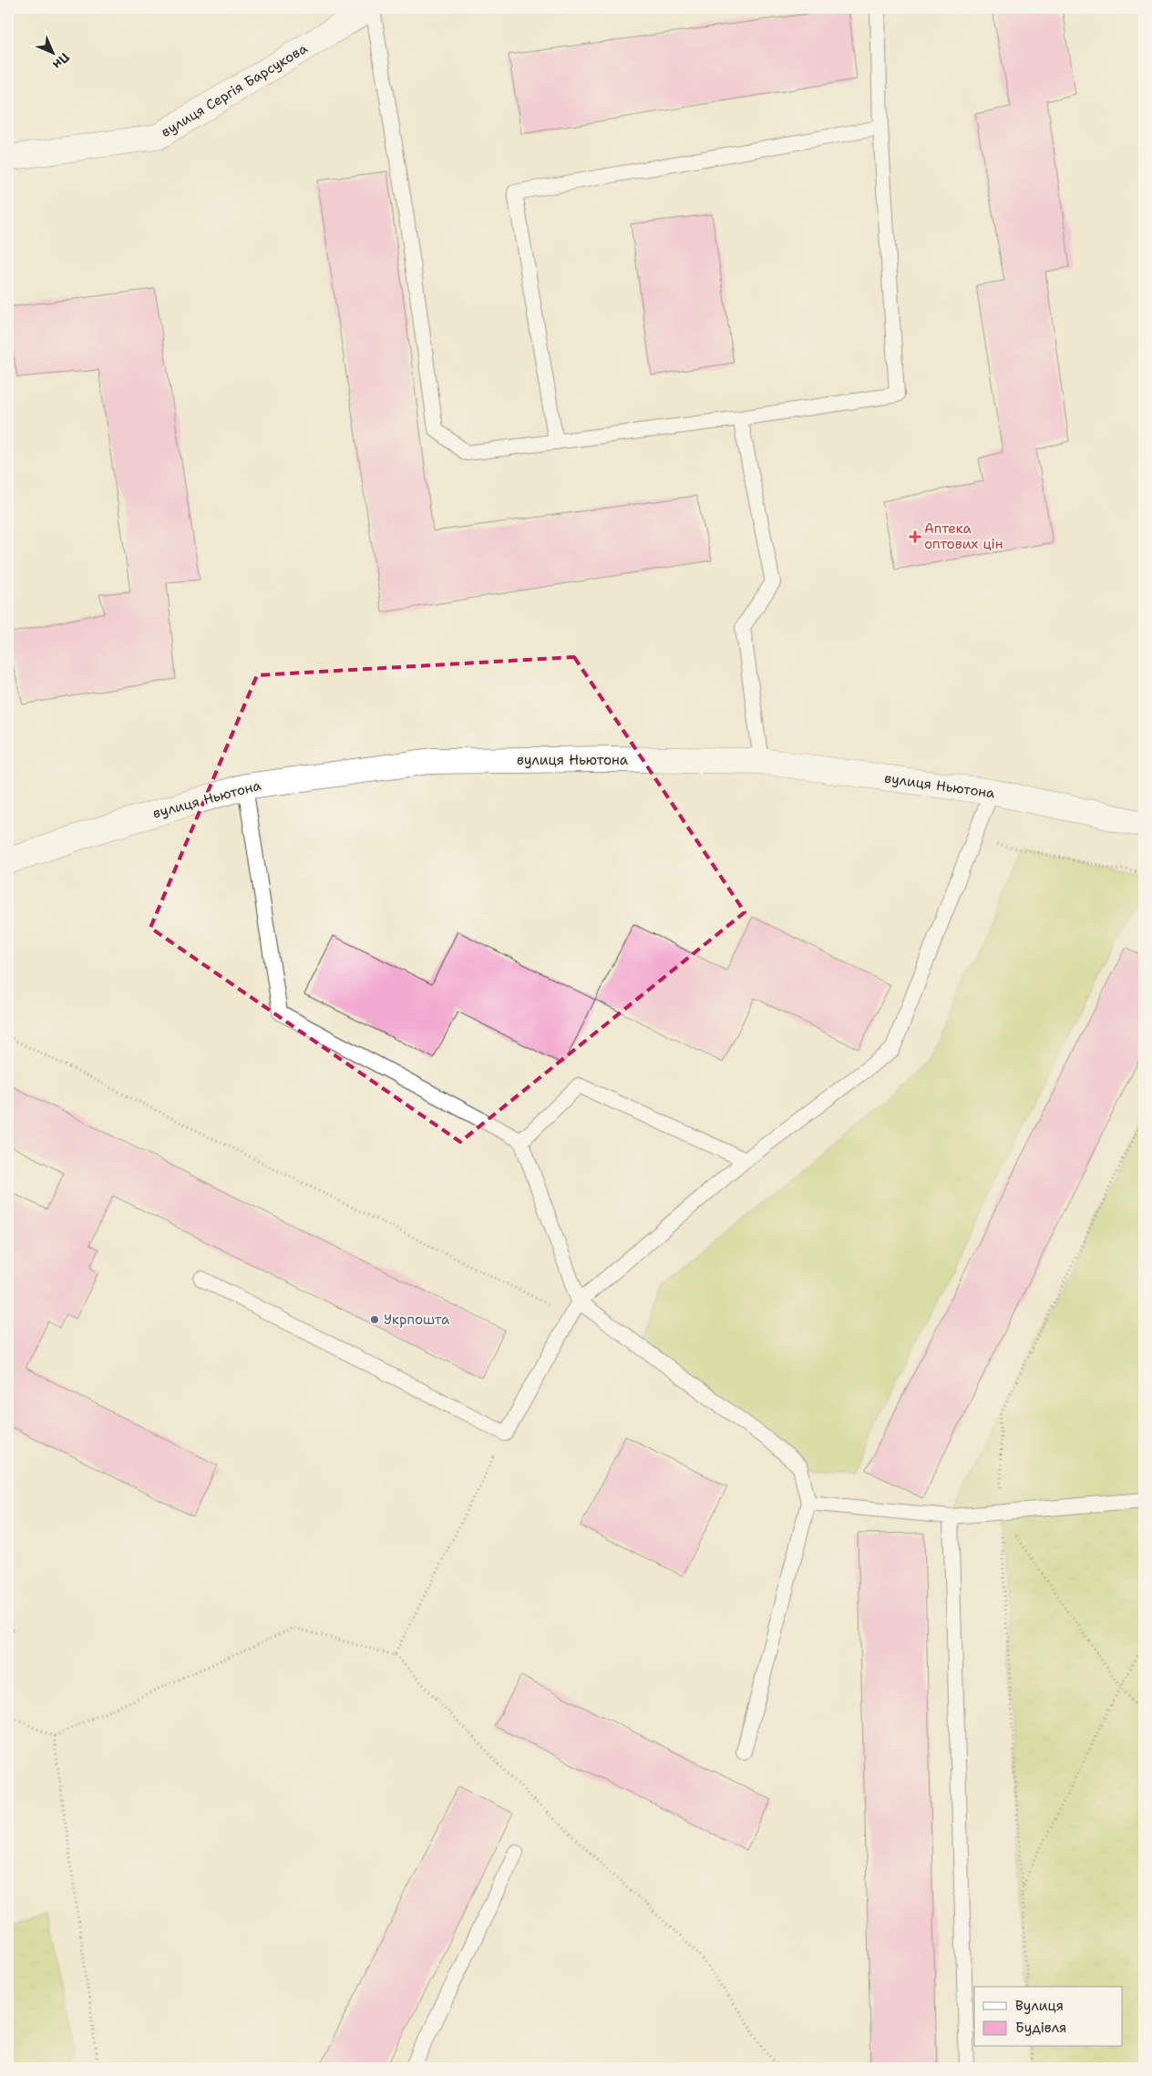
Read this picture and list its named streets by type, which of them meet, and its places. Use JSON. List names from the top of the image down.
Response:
{
  "streets": {
    "street": ["вулиця Сергія Барсукова", "вулиця Ньютона"]
  },
  "places": {
    "health": ["Аптека оптових цін"],
    "other": ["Укрпошта"]
  },
  "legend": ["Вулиця", "Будівля"],
  "north": "bottom right"
}
